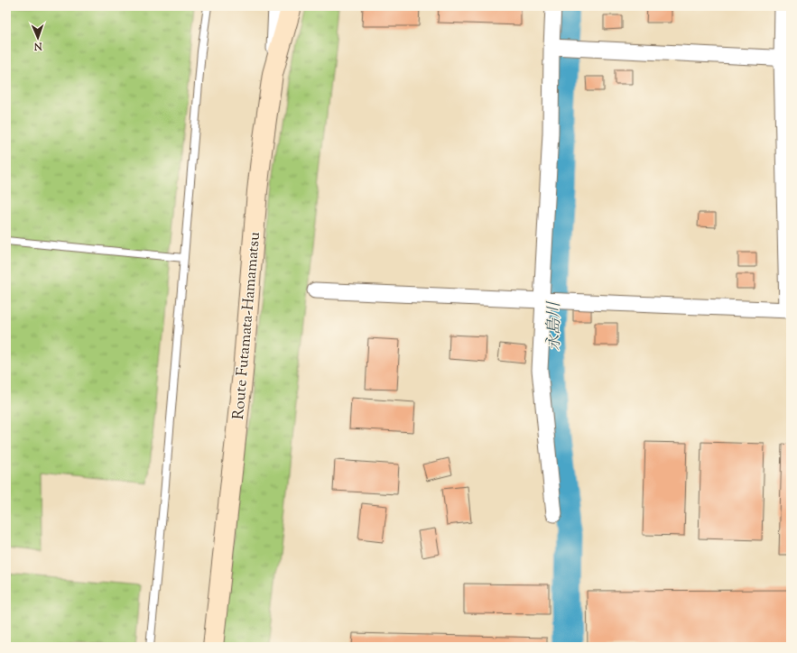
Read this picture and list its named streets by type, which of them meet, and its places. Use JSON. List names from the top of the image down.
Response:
{
  "streets": {
    "main road": ["Route Futamata-Hamamatsu"]
  },
  "water": ["永島川"],
  "north": "bottom"
}
